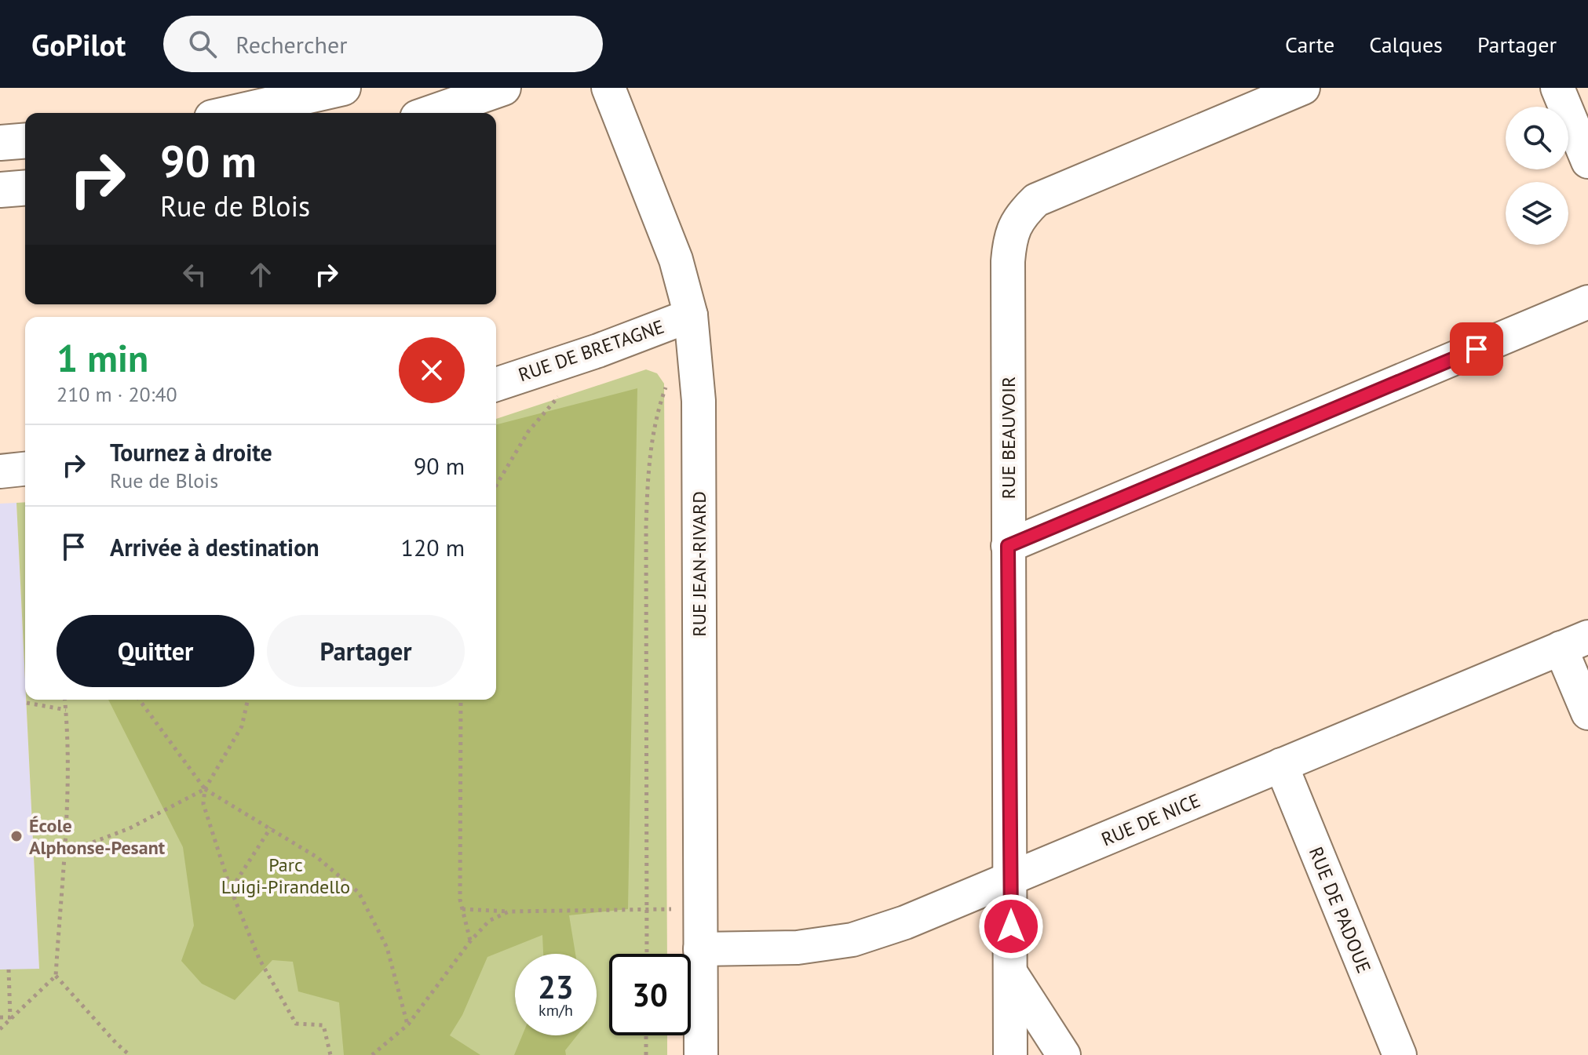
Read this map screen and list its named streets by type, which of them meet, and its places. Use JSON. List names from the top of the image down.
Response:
{
  "streets": {
    "street": [
      "RUE DE BRETAGNE",
      "RUE BEAUVOIR",
      "RUE JEAN-RIVARD",
      "RUE DE NICE",
      "RUE DE PADOUE"
    ]
  },
  "crossings": [
    ["RUE DE BRETAGNE", "RUE JEAN-RIVARD"],
    ["RUE BEAUVOIR", "RUE DE NICE"],
    ["RUE JEAN-RIVARD", "RUE DE NICE"],
    ["RUE DE NICE", "RUE DE PADOUE"]
  ],
  "parks": ["Parc Luigi-Pirandello"],
  "places": ["École Alphonse-Pesant"],
  "page": {
    "header": "GoPilot",
    "search": "Rechercher",
    "nav": ["Carte", "Calques", "Partager"],
    "turn": ["90 m", "Rue de Blois"],
    "heading": ["1 min", "210 m · 20:40"],
    "list": [
      {
        "name": "Tournez à droite",
        "note": "Rue de Blois",
        "value": "90 m"
      },
      {
        "name": "Arrivée à destination",
        "value": "120 m"
      }
    ],
    "buttons": ["Quitter", "Partager"],
    "speed": "23 km/h",
    "limit": "30"
  }
}
